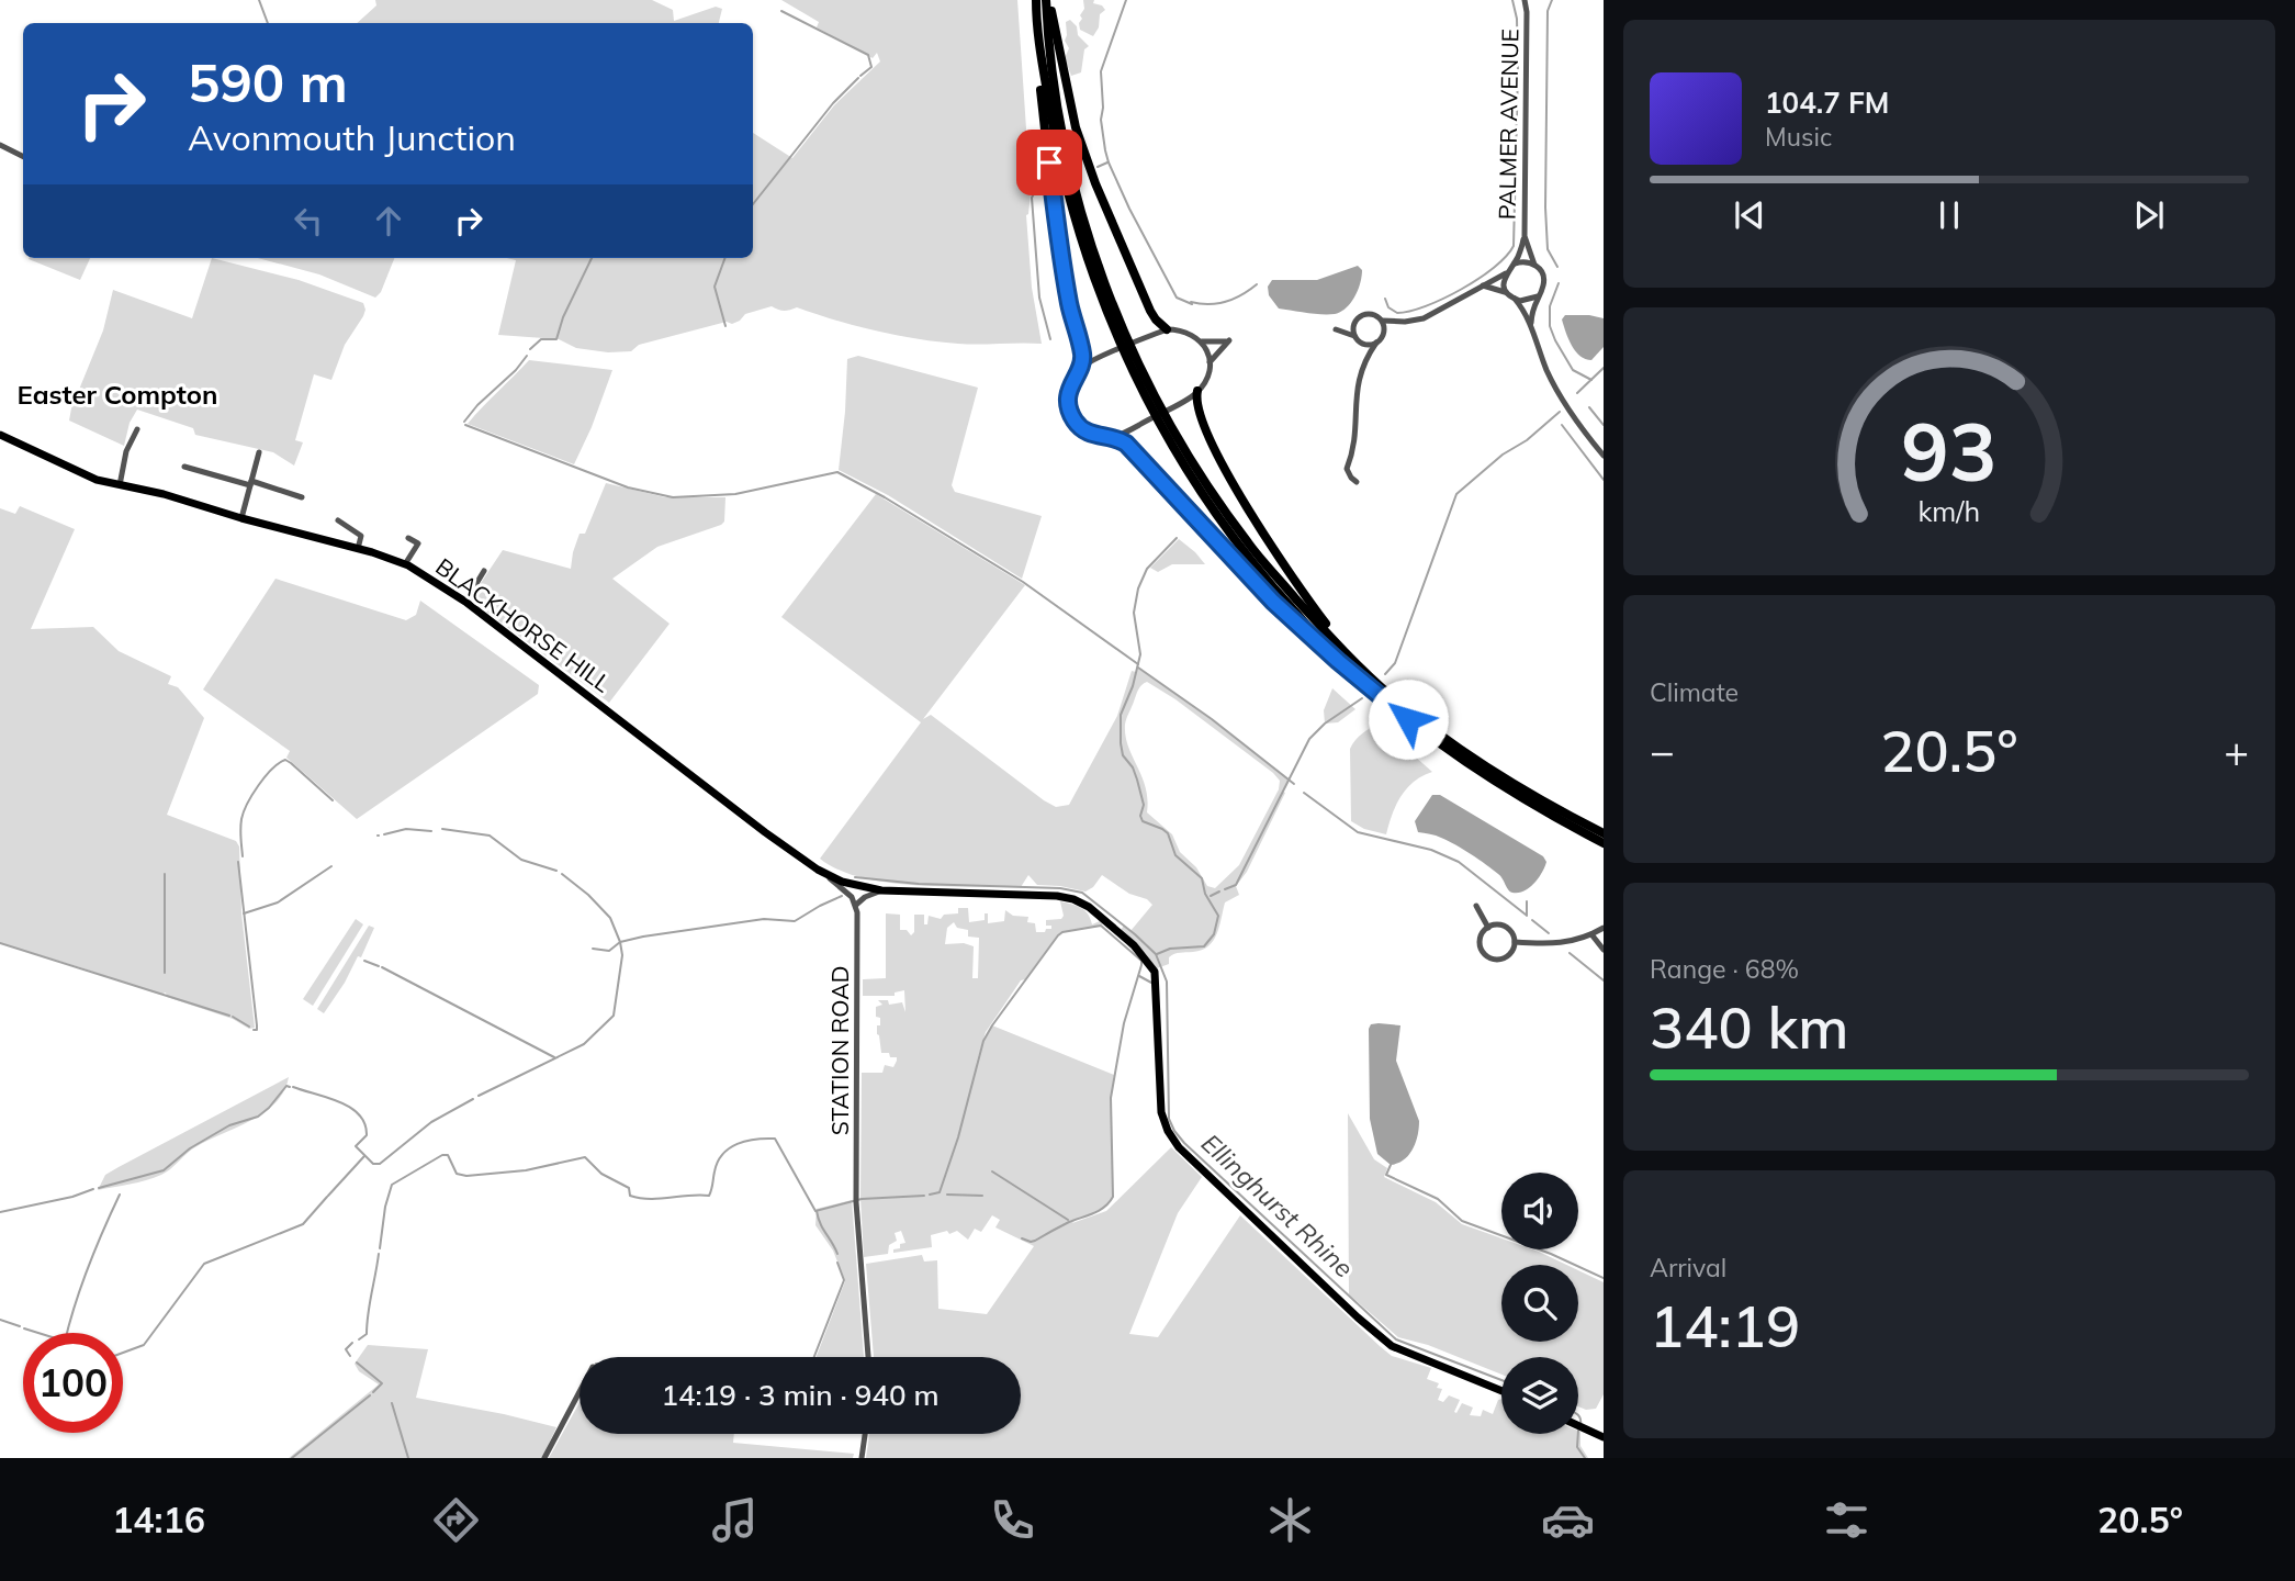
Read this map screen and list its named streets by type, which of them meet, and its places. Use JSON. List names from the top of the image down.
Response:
{
  "streets": {
    "main road": ["BLACKHORSE HILL"],
    "street": ["PALMER AVENUE", "STATION ROAD"]
  },
  "districts": ["Easter Compton"],
  "water": ["Ellinghurst Rhine"],
  "page": {
    "turn": ["590 m", "Avonmouth Junction"],
    "song": ["104.7 FM", "Music"],
    "tile": [
      "Climate",
      ["Range · 68%", "340 km"],
      ["Arrival", "14:19"]
    ],
    "heat": ["−", "20.5°", "+"],
    "limit": "100",
    "trip": "14:19 · 3 min · 940 m",
    "tabs": ["14:16", "20.5°"],
    "gauge": ["93", "km/h"]
  }
}
